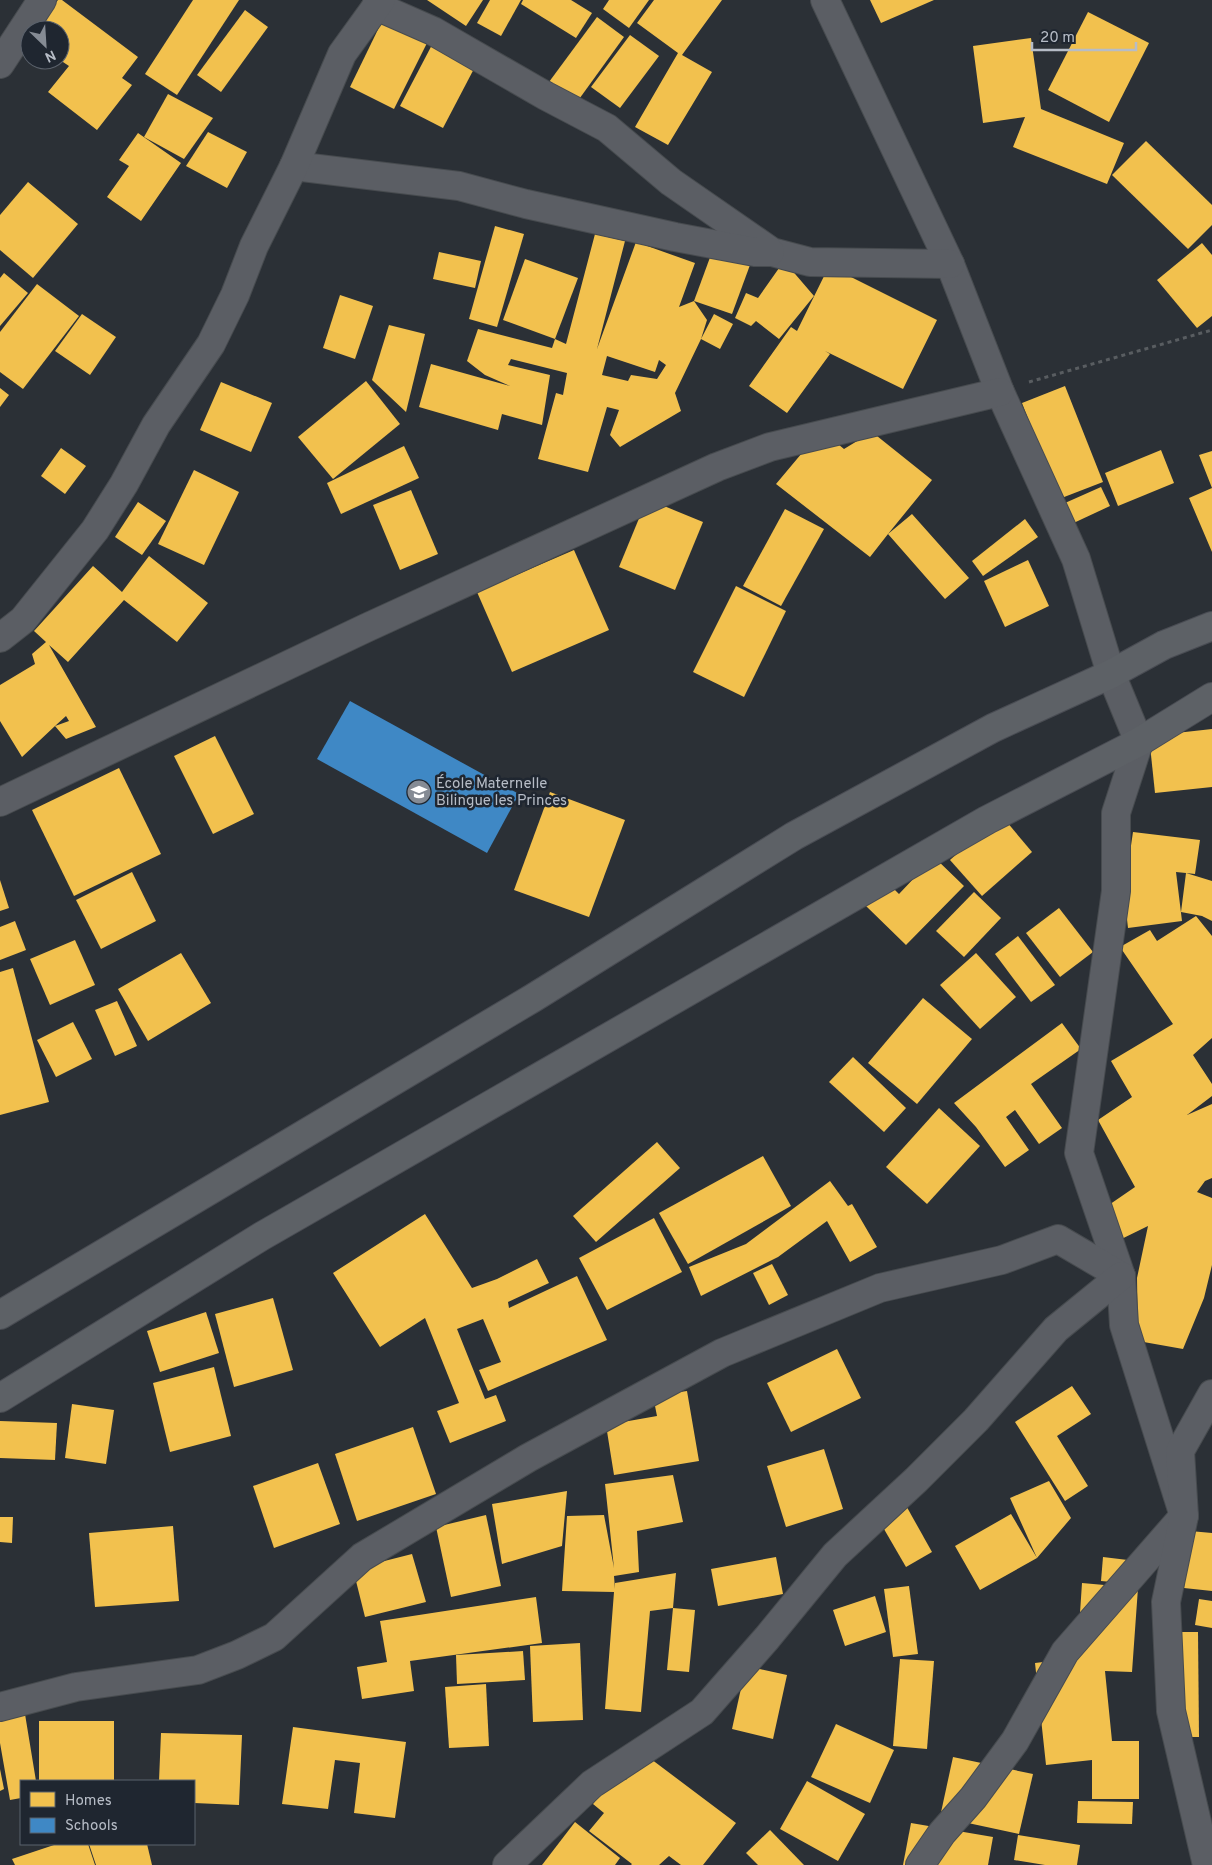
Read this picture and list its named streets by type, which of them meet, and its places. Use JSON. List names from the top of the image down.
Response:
{
  "places": {
    "school or university": ["École Maternelle Bilingue les Princes"]
  },
  "legend": ["Homes", "Schools"],
  "scale_bar": "20 m",
  "north": "bottom right"
}
